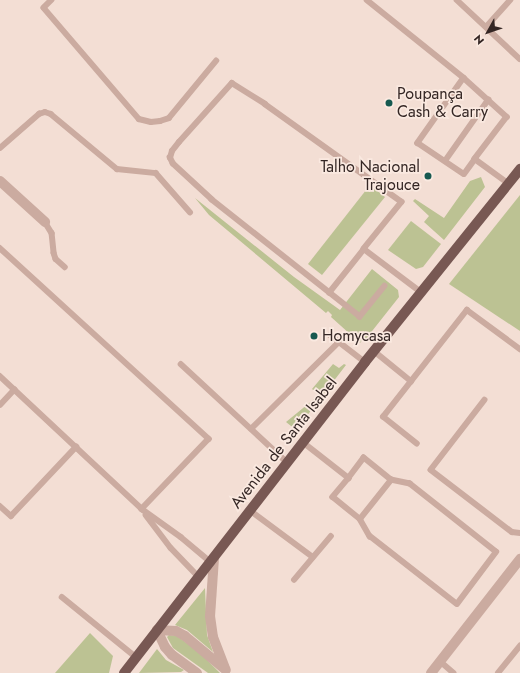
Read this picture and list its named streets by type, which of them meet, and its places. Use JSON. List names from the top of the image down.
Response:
{
  "streets": {
    "main road": ["Avenida de Santa Isabel"]
  },
  "places": ["Poupança Cash & Carry", "Talho Nacional Trajouce", "Homycasa"],
  "north": "bottom left"
}
